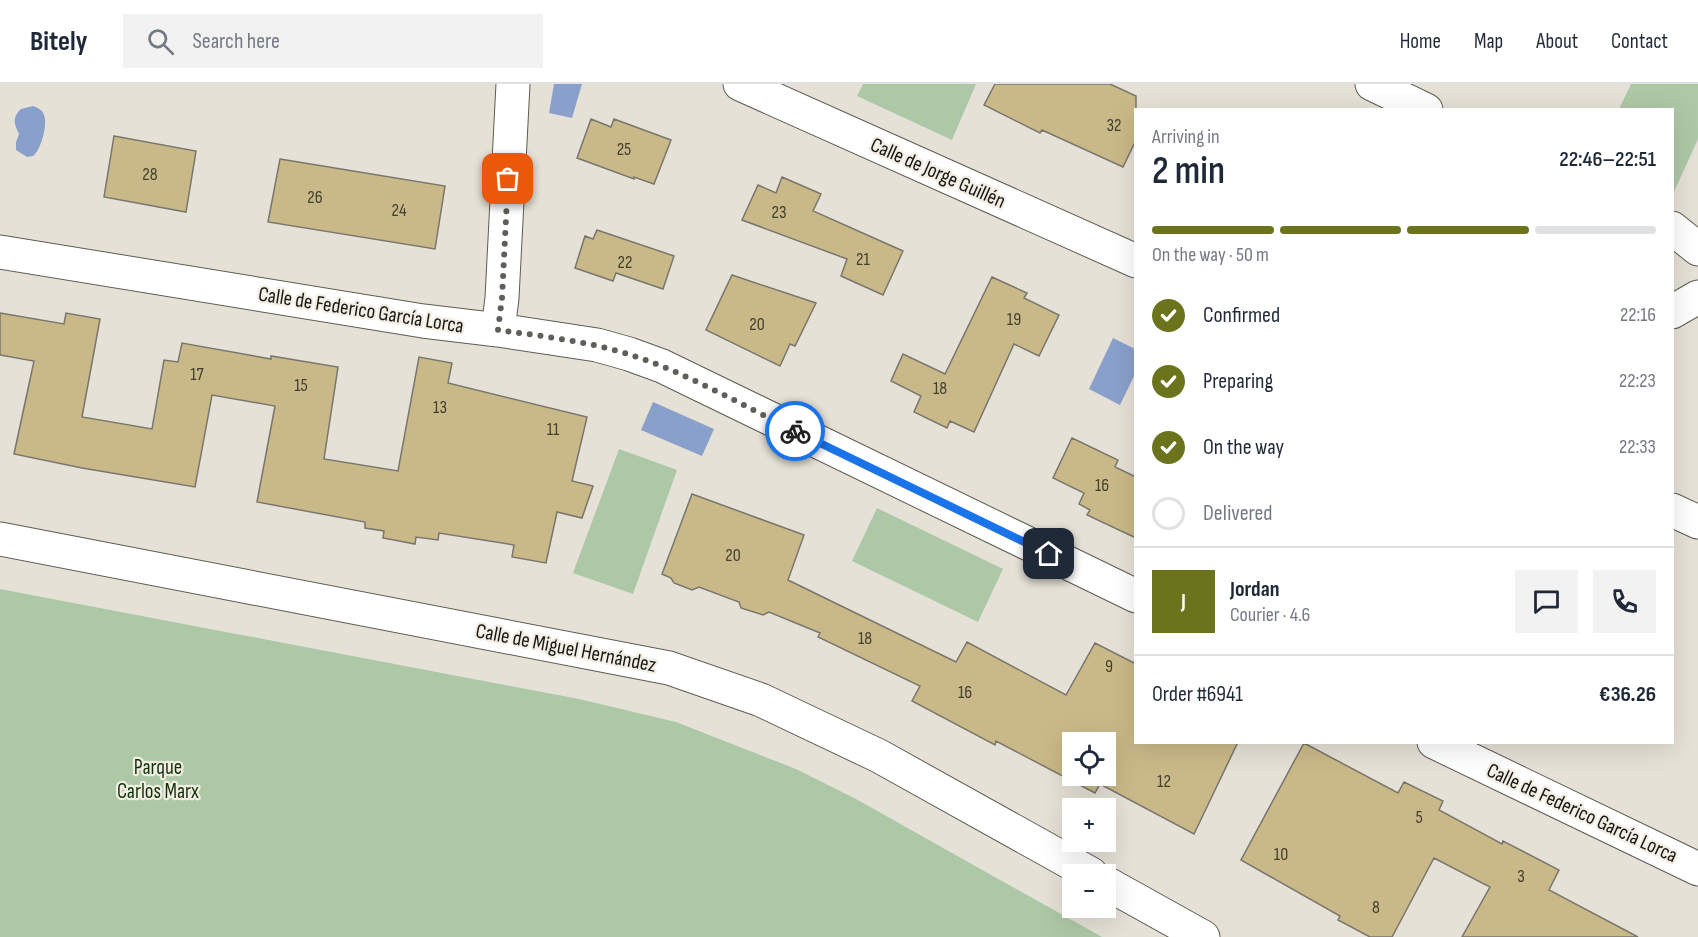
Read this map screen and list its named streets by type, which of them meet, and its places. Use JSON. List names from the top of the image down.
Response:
{
  "streets": {
    "street": ["Calle de Jorge Guillén", "Calle de Federico García Lorca", "Calle de Miguel Hernández"]
  },
  "parks": ["Parque Carlos Marx"],
  "house_numbers": [
    "32",
    "25",
    "28",
    "26",
    "24",
    "23",
    "21",
    "22",
    "19",
    "20",
    "17",
    "15",
    "18",
    "13",
    "11",
    "16",
    "20",
    "18",
    "9",
    "16",
    "12",
    "5",
    "10",
    "3",
    "8"
  ],
  "page": {
    "header": "Bitely",
    "search": "Search here",
    "nav": [
      "Home",
      "Map",
      "About",
      "Contact"
    ],
    "heading": ["2 min", "Arriving in", "22:46–22:51"],
    "panel": [
      "Jordan",
      "Courier · 4.6",
      "Order #6941",
      "€36.26"
    ],
    "bar": "On the way · 50 m",
    "list": [
      ["Confirmed", "22:16"],
      ["Preparing", "22:23"],
      ["On the way", "22:33"],
      "Delivered"
    ],
    "round": "J",
    "map_buttons": ["+", "−"]
  }
}
